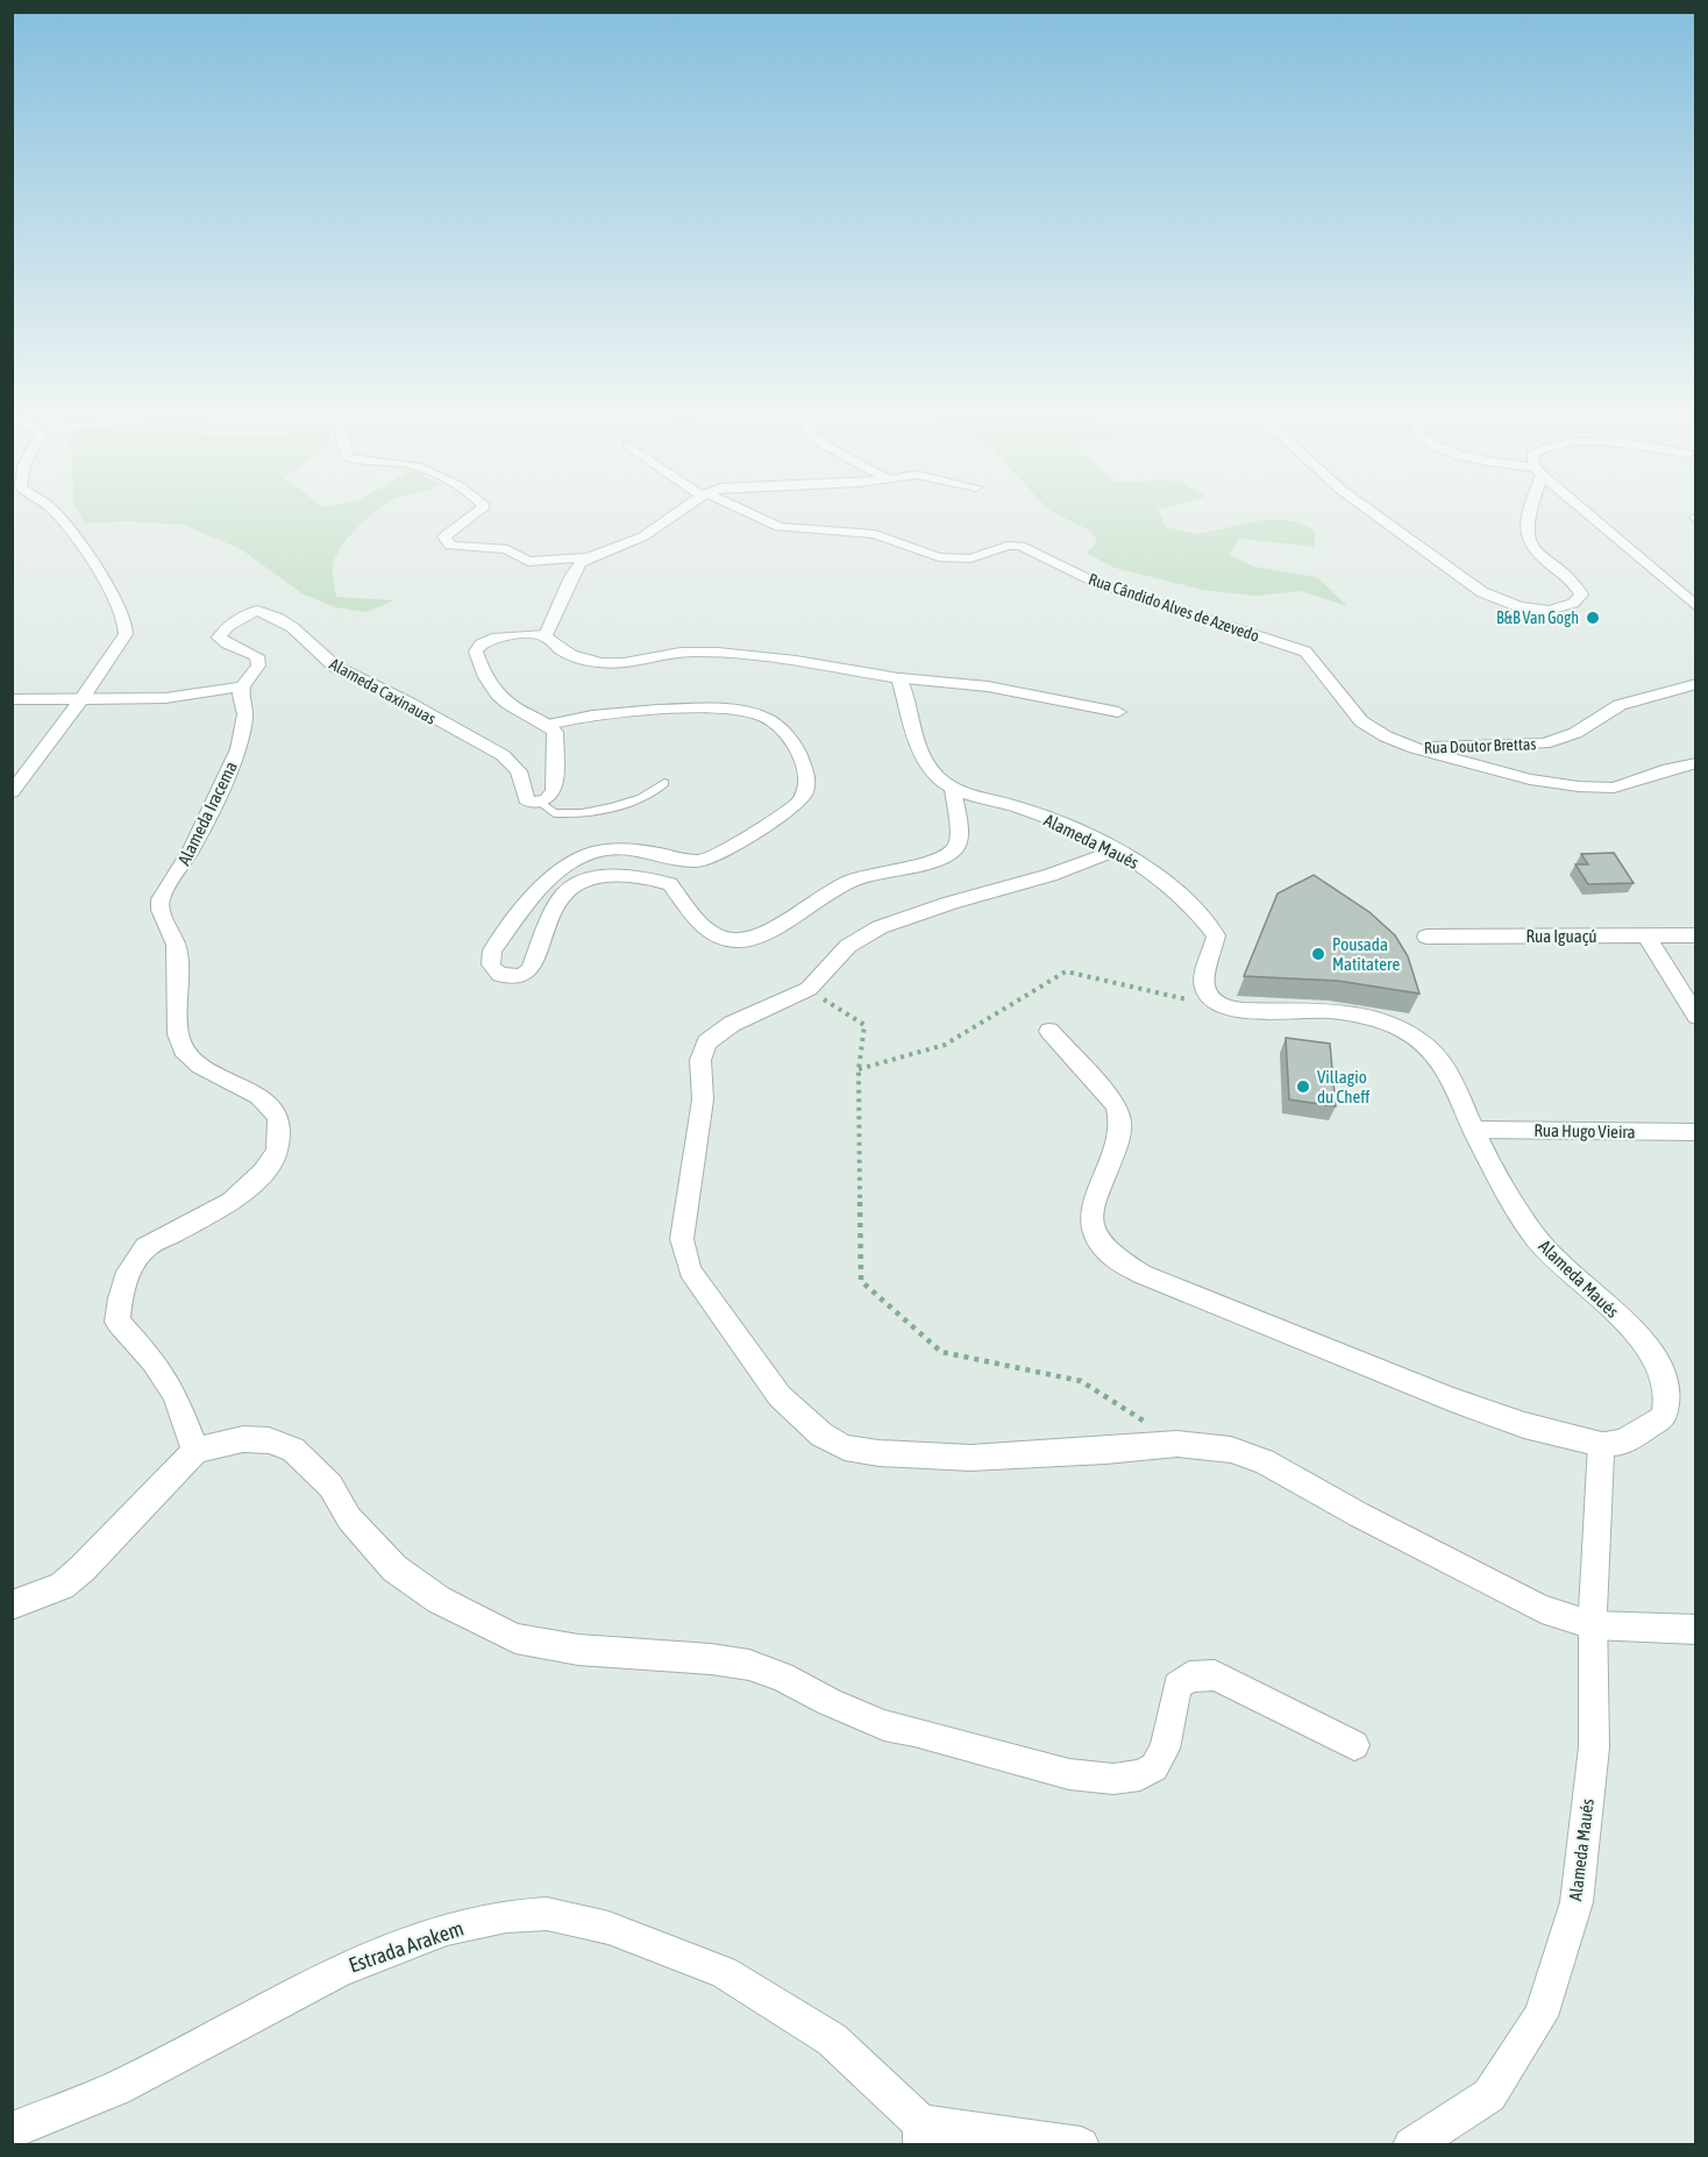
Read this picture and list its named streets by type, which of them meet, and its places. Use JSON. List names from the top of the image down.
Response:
{
  "streets": {
    "street": [
      "Rua Cândido Alves de Azevedo",
      "Alameda Caxinauas",
      "Rua Doutor Brettas",
      "Alameda Iracema",
      "Alameda Maués",
      "Rua Iguaçú",
      "Rua Hugo Vieira",
      "Estrada Arakem"
    ]
  },
  "crossings": [
    ["Rua Cândido Alves de Azevedo", "Rua Doutor Brettas"],
    ["Alameda Caxinauas", "Alameda Iracema"],
    ["Alameda Maués", "Rua Hugo Vieira"]
  ],
  "places": ["B&B Van Gogh", "Pousada Matitatere", "Villagio du Cheff"]
}
